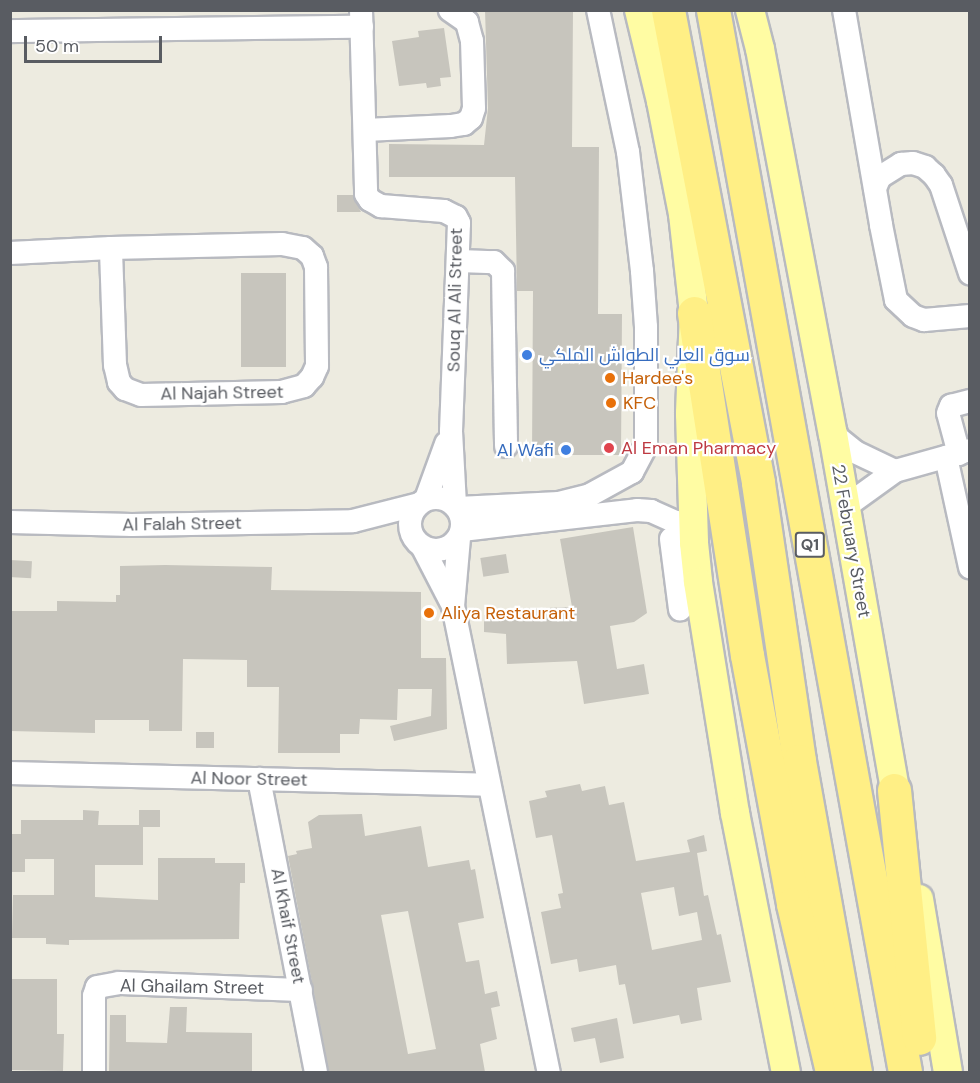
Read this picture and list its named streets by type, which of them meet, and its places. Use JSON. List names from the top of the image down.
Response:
{
  "streets": {
    "highway": ["Q1"],
    "main road": ["22 February Street"],
    "street": [
      "Souq Al Ali Street",
      "Al Najah Street",
      "Al Falah Street",
      "Al Noor Street",
      "Al Khaif Street",
      "Al Ghailam Street"
    ]
  },
  "crossings": [
    ["Souq Al Ali Street", "Al Falah Street"],
    ["Al Noor Street", "Al Khaif Street"],
    ["Al Khaif Street", "Al Ghailam Street"]
  ],
  "places": [
    "سوق العلي الطواش الملكي",
    "Hardee's",
    "KFC",
    "Al Eman Pharmacy",
    "Al Wafi",
    "Aliya Restaurant"
  ],
  "scale_bar": "50 m"
}
